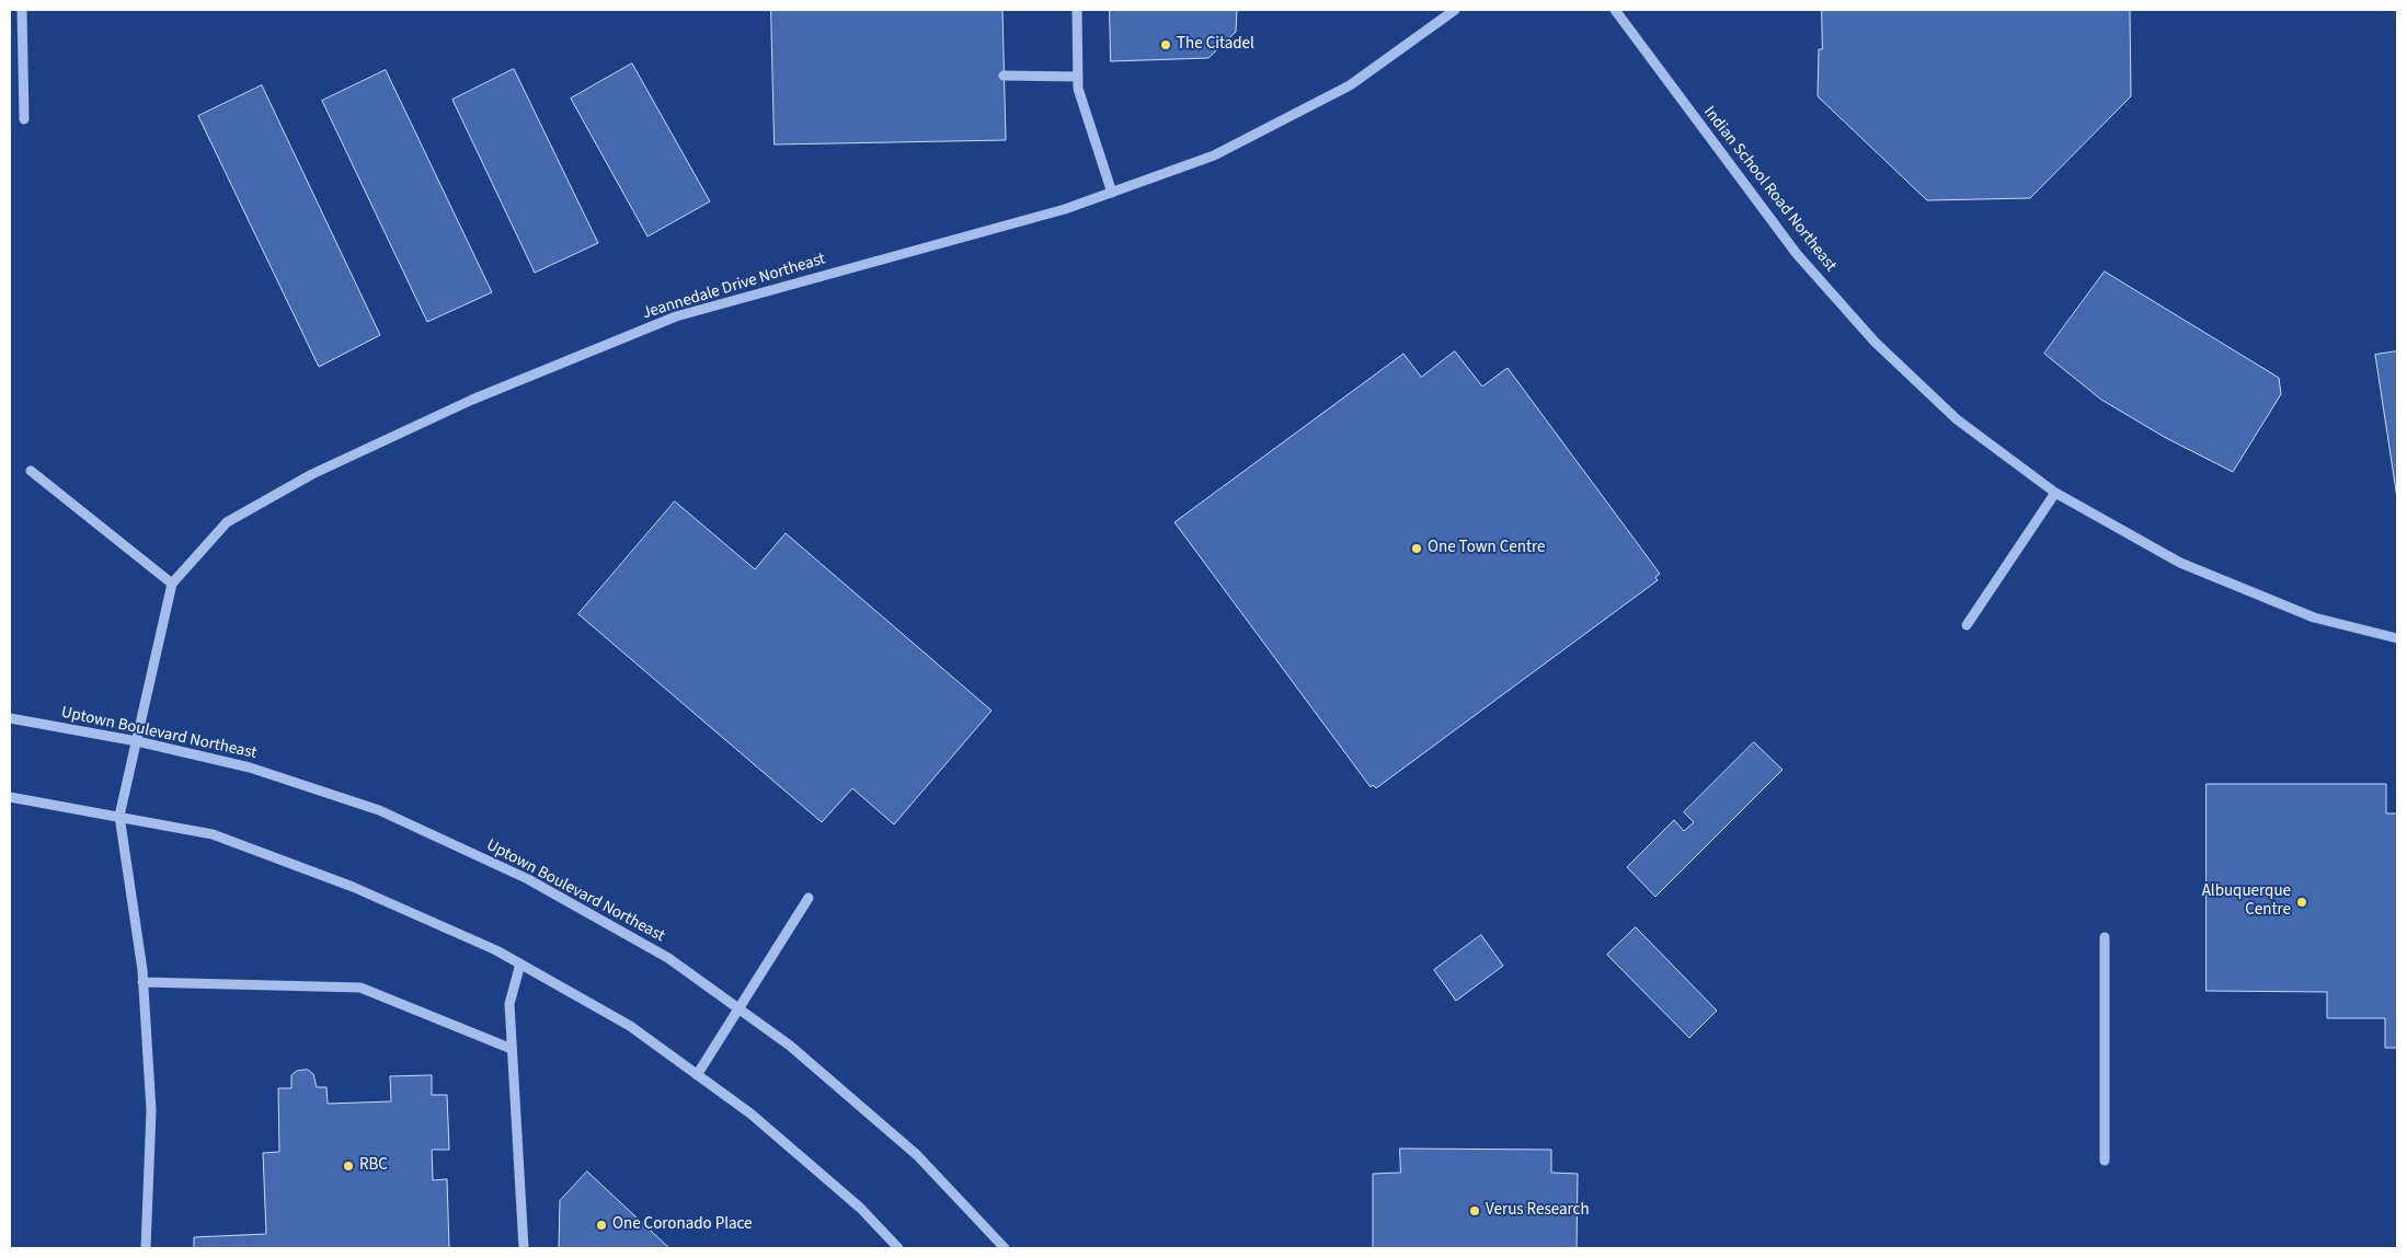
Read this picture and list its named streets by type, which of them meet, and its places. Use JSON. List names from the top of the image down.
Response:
{
  "streets": {
    "street": ["Indian School Road Northeast", "Jeannedale Drive Northeast", "Uptown Boulevard Northeast"]
  },
  "crossings": [
    ["Jeannedale Drive Northeast", "Uptown Boulevard Northeast"]
  ],
  "places": [
    "The Citadel",
    "One Town Centre",
    "Albuquerque Centre",
    "RBC",
    "Verus Research",
    "One Coronado Place"
  ]
}
